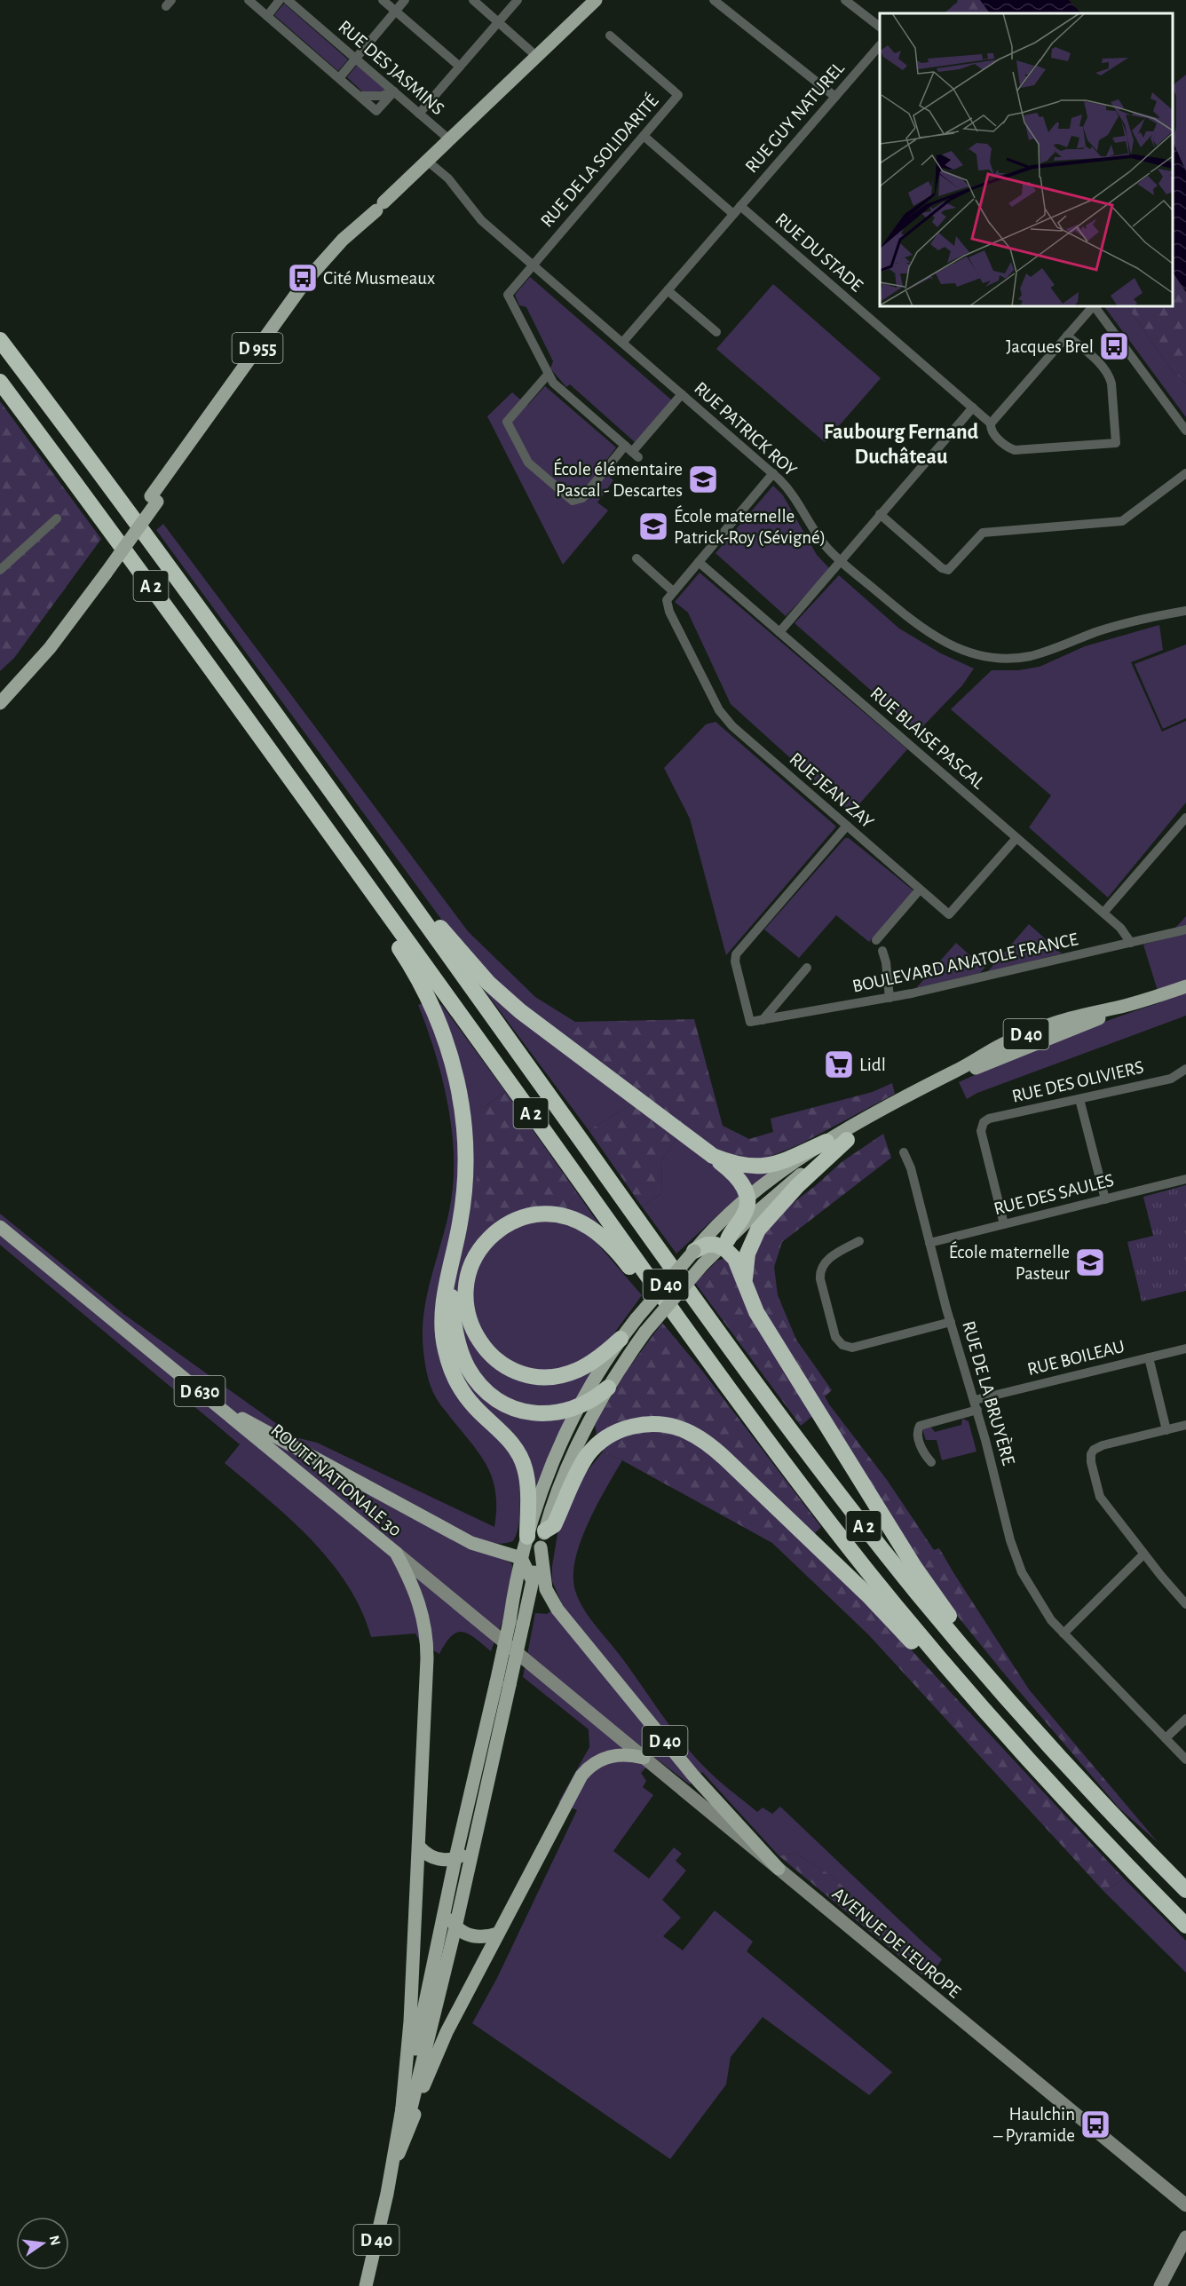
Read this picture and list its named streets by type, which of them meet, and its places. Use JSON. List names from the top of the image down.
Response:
{
  "streets": {
    "highway": ["A 2"],
    "main road": [
      "D 955",
      "D 40",
      "D 630",
      "ROUTE NATIONALE 30",
      "AVENUE DE L'EUROPE"
    ],
    "street": [
      "RUE DES JASMINS",
      "RUE GUY NATUREL",
      "RUE DE LA SOLIDARITÉ",
      "RUE DU STADE",
      "RUE PATRICK ROY",
      "RUE BLAISE PASCAL",
      "RUE JEAN ZAY",
      "BOULEVARD ANATOLE FRANCE",
      "RUE DES OLIVIERS",
      "RUE DES SAULES",
      "RUE BOILEAU",
      "RUE DE LA BRUYÈRE"
    ]
  },
  "crossings": [
    ["RUE DES JASMINS", "D 955"],
    ["RUE GUY NATUREL", "RUE DU STADE"],
    ["RUE GUY NATUREL", "RUE PATRICK ROY"],
    ["RUE DE LA SOLIDARITÉ", "RUE PATRICK ROY"],
    ["D 955", "RUE PATRICK ROY"],
    ["RUE BLAISE PASCAL", "RUE JEAN ZAY"],
    ["RUE BLAISE PASCAL", "BOULEVARD ANATOLE FRANCE"],
    ["RUE JEAN ZAY", "BOULEVARD ANATOLE FRANCE"],
    ["D 40", "ROUTE NATIONALE 30"],
    ["D 40", "AVENUE DE L'EUROPE"],
    ["RUE DES OLIVIERS", "RUE DES SAULES"],
    ["RUE DES SAULES", "RUE DE LA BRUYÈRE"],
    ["RUE BOILEAU", "RUE DE LA BRUYÈRE"],
    ["ROUTE NATIONALE 30", "AVENUE DE L'EUROPE"]
  ],
  "districts": ["Faubourg Fernand Duchâteau"],
  "places": {
    "bus stop": ["Cité Musmeaux", "Jacques Brel", "Haulchin – Pyramide"],
    "school or university": ["École élémentaire Pascal - Descartes", "École maternelle Patrick-Roy (Sévigné)", "École maternelle Pasteur"],
    "supermarket": ["Lidl"]
  },
  "north": "right"
}
